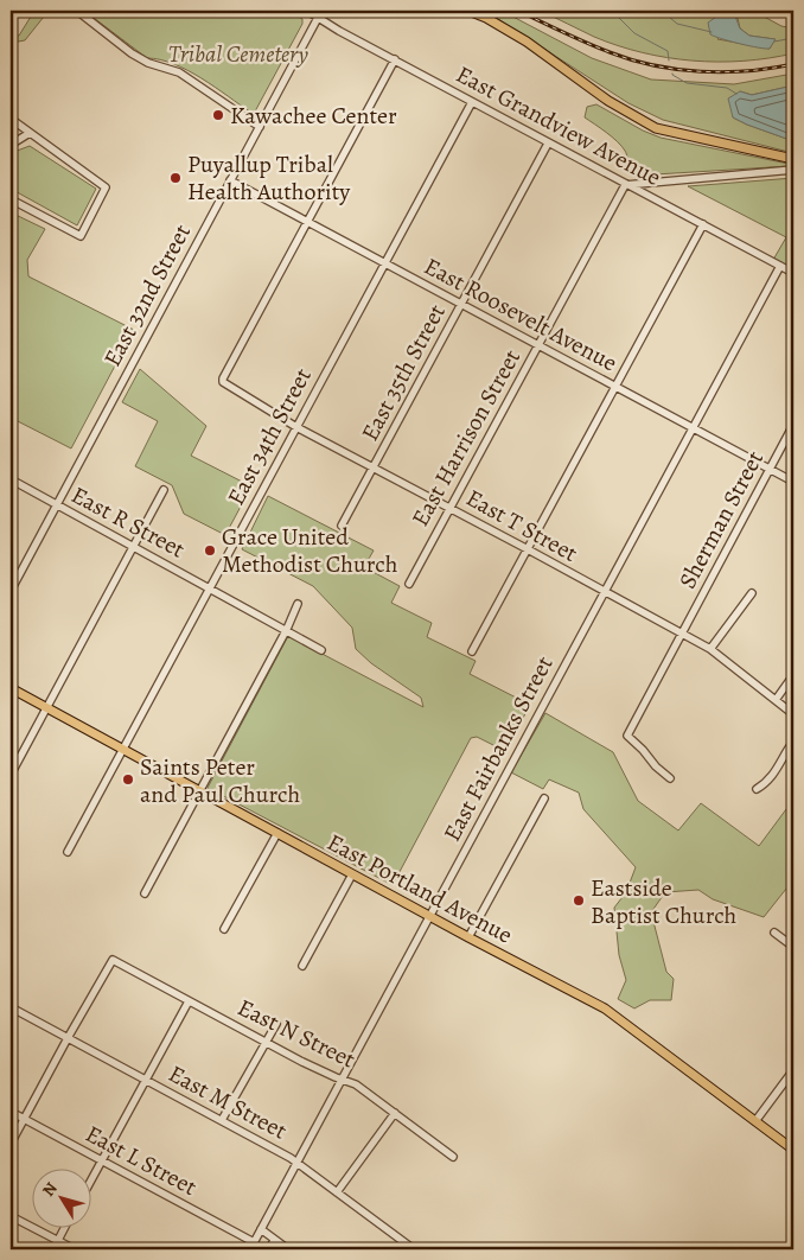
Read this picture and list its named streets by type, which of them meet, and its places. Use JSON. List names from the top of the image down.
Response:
{
  "streets": {
    "main road": ["East Portland Avenue"],
    "street": [
      "East Grandview Avenue",
      "East 32nd Street",
      "East Roosevelt Avenue",
      "East 35th Street",
      "East 34th Street",
      "East Harrison Street",
      "Sherman Street",
      "East R Street",
      "East T Street",
      "East Fairbanks Street",
      "East N Street",
      "East M Street",
      "East L Street"
    ]
  },
  "crossings": [
    ["East Grandview Avenue", "East 32nd Street"],
    ["East Grandview Avenue", "East 35th Street"],
    ["East Grandview Avenue", "East 34th Street"],
    ["East Grandview Avenue", "East Harrison Street"],
    ["East Grandview Avenue", "East Fairbanks Street"],
    ["East 32nd Street", "East Roosevelt Avenue"],
    ["East 32nd Street", "East R Street"],
    ["East Roosevelt Avenue", "East 35th Street"],
    ["East Roosevelt Avenue", "East 34th Street"],
    ["East Roosevelt Avenue", "East Harrison Street"],
    ["East Roosevelt Avenue", "Sherman Street"],
    ["East Roosevelt Avenue", "East T Street"],
    ["East Roosevelt Avenue", "East Fairbanks Street"],
    ["East 35th Street", "East T Street"],
    ["East 34th Street", "East R Street"],
    ["East 34th Street", "East T Street"],
    ["East 34th Street", "East Portland Avenue"],
    ["East Harrison Street", "East T Street"],
    ["Sherman Street", "East T Street"],
    ["East T Street", "East Fairbanks Street"],
    ["East Fairbanks Street", "East Portland Avenue"],
    ["East Fairbanks Street", "East N Street"],
    ["East Fairbanks Street", "East M Street"],
    ["East Fairbanks Street", "East L Street"],
    ["East N Street", "East M Street"]
  ],
  "parks": ["Tribal Cemetery"],
  "places": [
    "Kawachee Center",
    "Puyallup Tribal Health Authority",
    "Grace United Methodist Church",
    "Saints Peter and Paul Church",
    "Eastside Baptist Church"
  ],
  "north": "top left"
}
